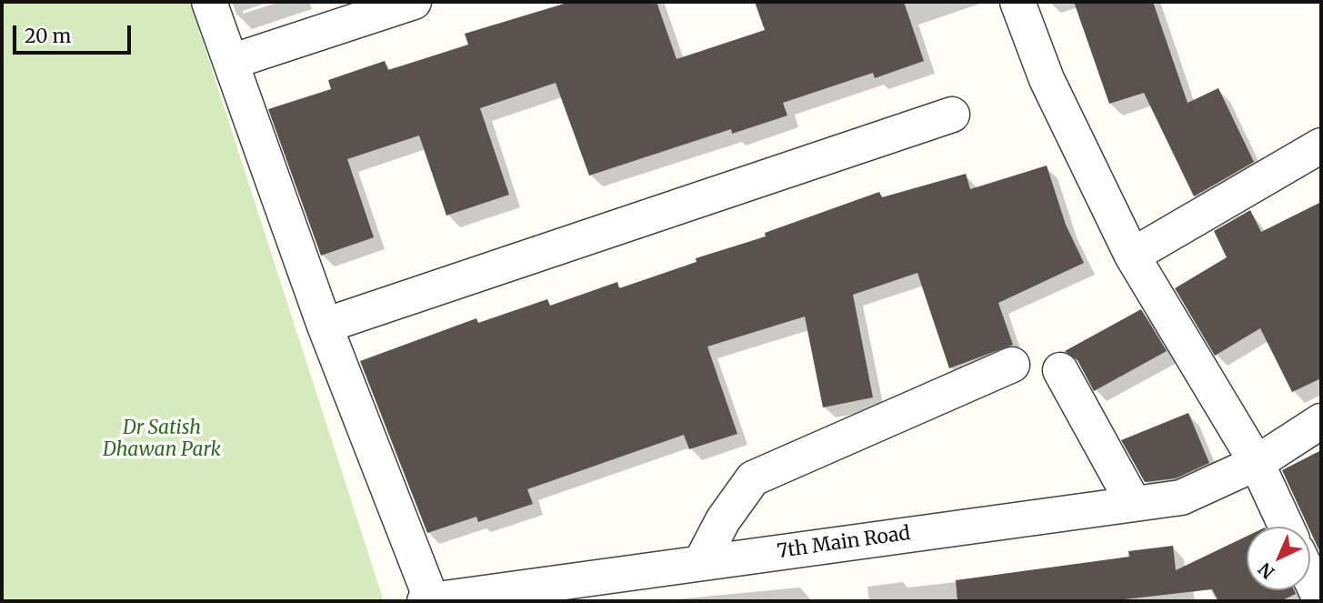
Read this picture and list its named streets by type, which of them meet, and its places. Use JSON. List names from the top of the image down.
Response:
{
  "streets": {
    "street": ["7th Main Road"]
  },
  "parks": ["Dr Satish Dhawan Park"],
  "scale_bar": "20 m",
  "north": "bottom left"
}
